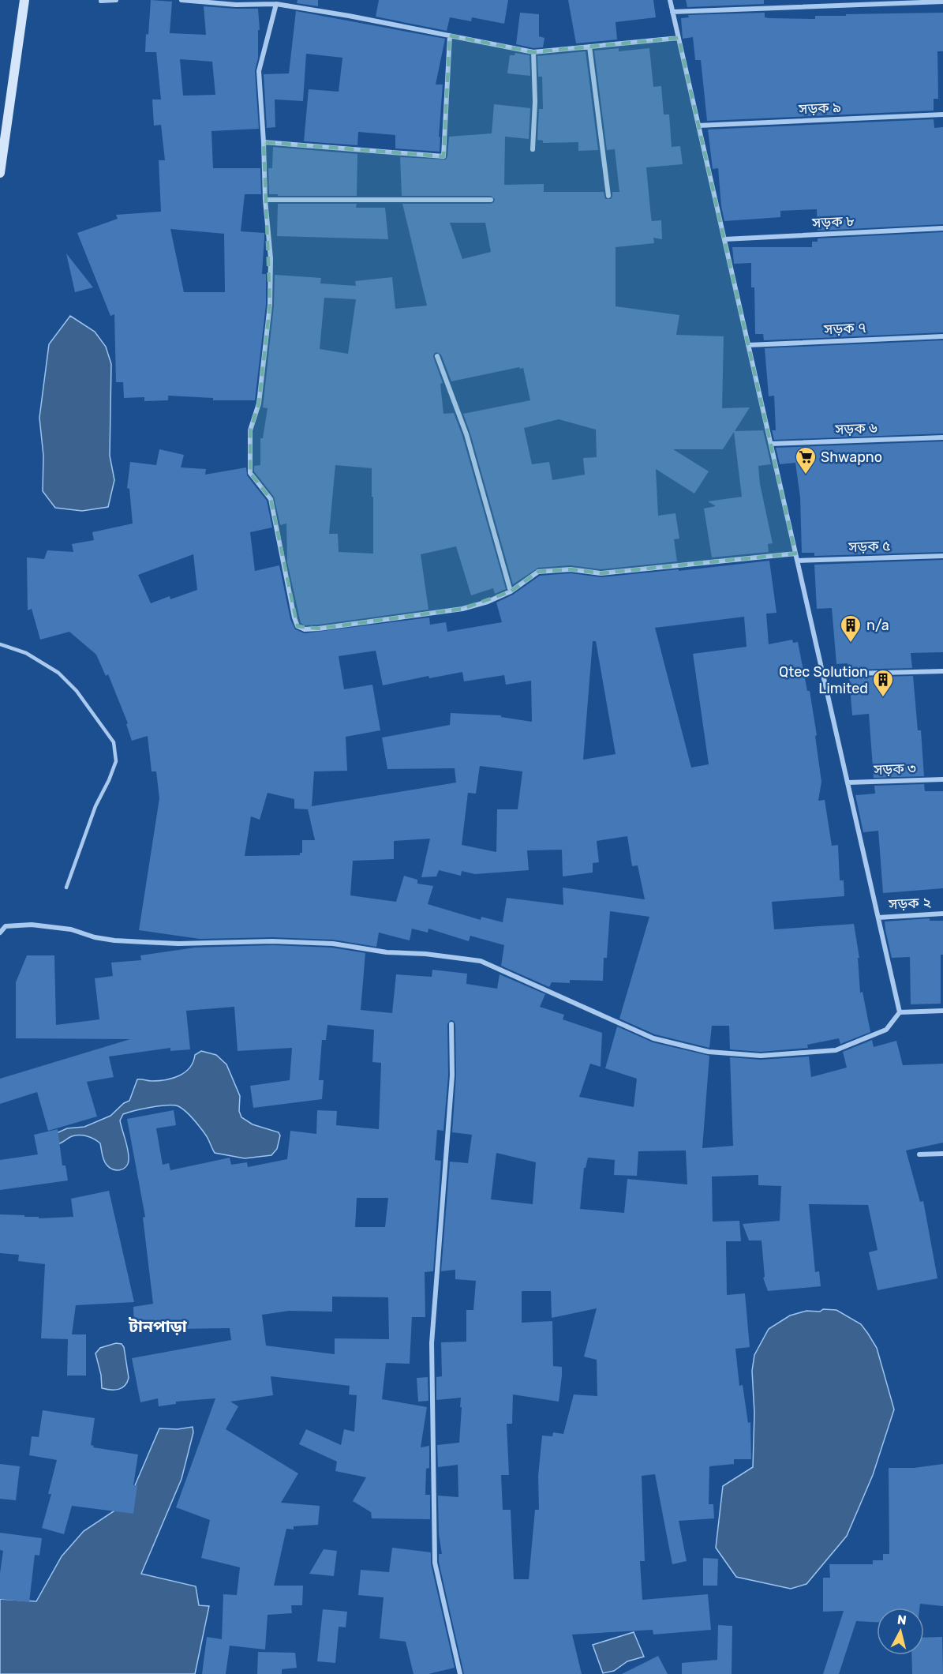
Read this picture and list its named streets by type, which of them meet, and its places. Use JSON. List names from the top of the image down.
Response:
{
  "streets": {
    "street": [
      "সড়ক ৯",
      "সড়ক ৮",
      "সড়ক ৭",
      "সড়ক ৬",
      "সড়ক ৫",
      "সড়ক ৩",
      "সড়ক ২"
    ]
  },
  "districts": ["টানপাড়া"],
  "places": {
    "supermarket": ["Shwapno"],
    "building": ["n/a", "Qtec Solution Limited"]
  },
  "north": "top"
}
